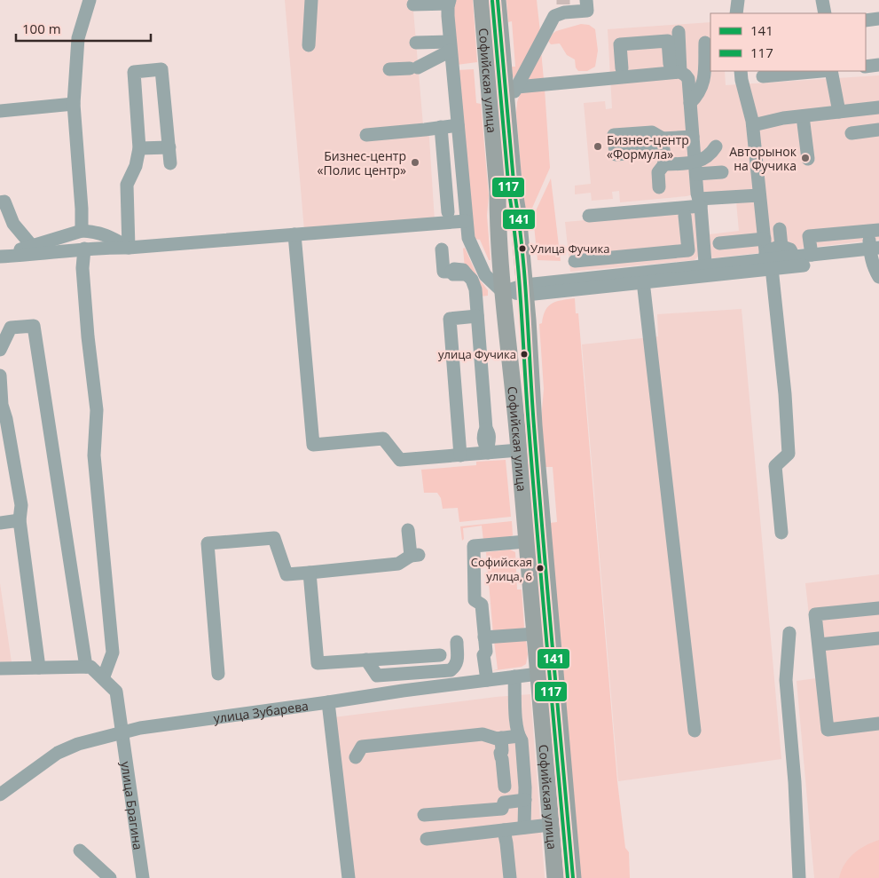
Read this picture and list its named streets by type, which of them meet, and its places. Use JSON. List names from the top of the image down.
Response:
{
  "streets": {
    "main road": ["Софийская улица"],
    "street": ["улица Зубарева", "улица Брагина"]
  },
  "crossings": [
    ["Софийская улица", "улица Зубарева"],
    ["улица Зубарева", "улица Брагина"]
  ],
  "places": [
    "Бизнес-центр «Формула»",
    "Авторынок на Фучика",
    "Бизнес-центр «Полис центр»",
    "Улица Фучика",
    "улица Фучика",
    "Софийская улица, 6"
  ],
  "lines": ["transit line 141", "transit line 117"],
  "legend": ["141", "117"],
  "scale_bar": "100 m"
}
